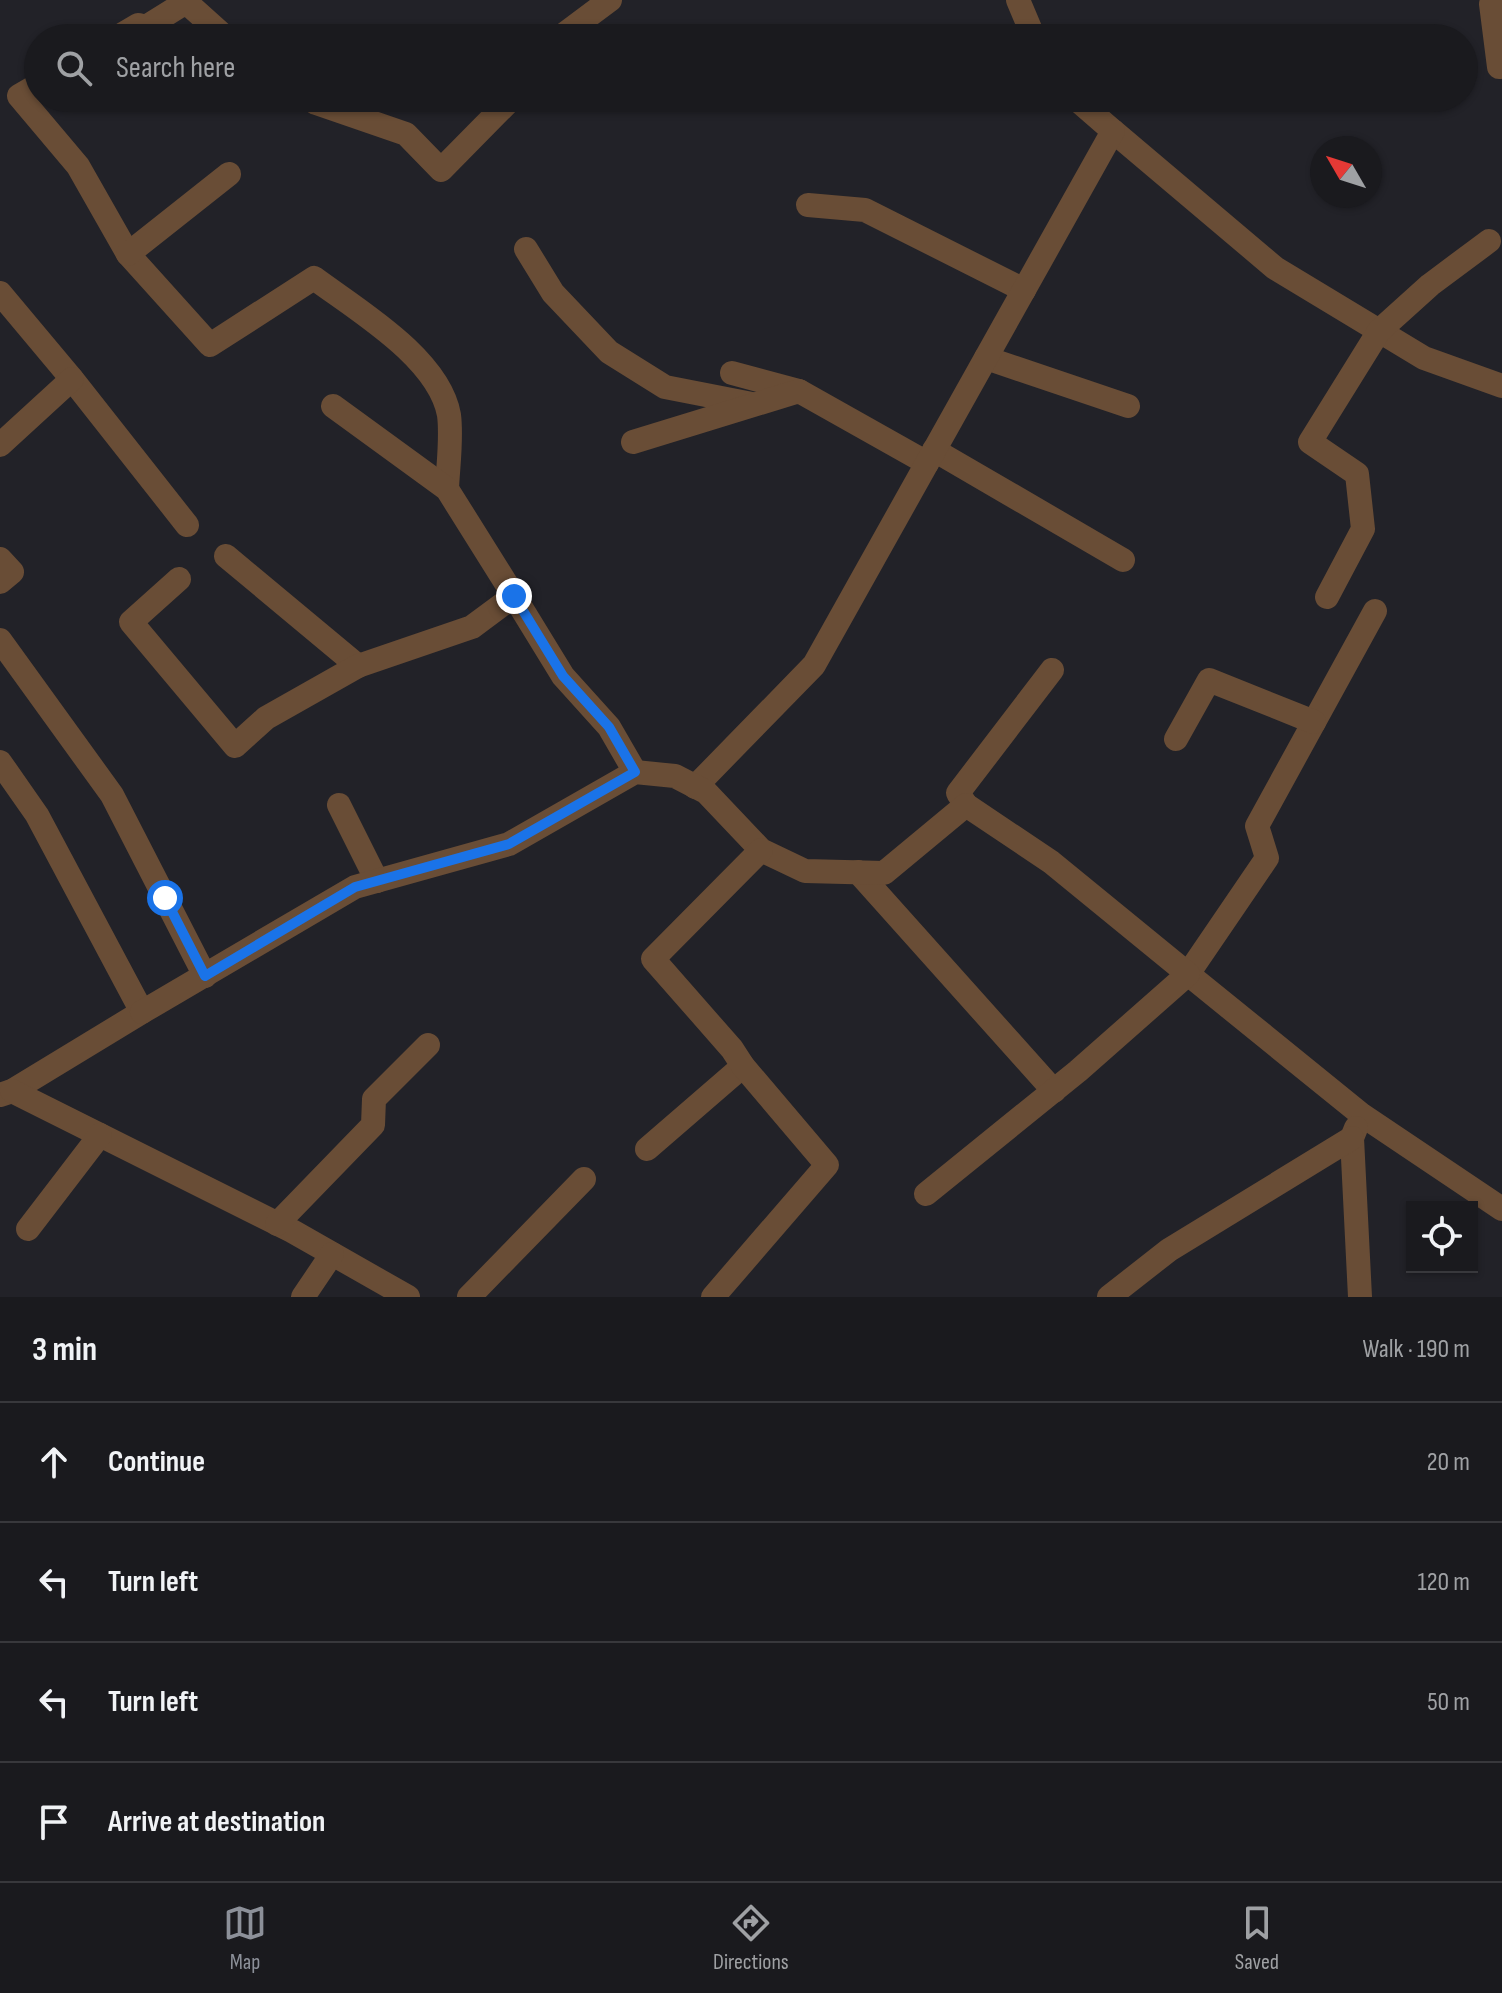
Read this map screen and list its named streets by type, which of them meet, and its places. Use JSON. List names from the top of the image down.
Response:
{
  "north": "top left",
  "page": {
    "search": "Search here",
    "heading": ["3 min", "Walk · 190 m"],
    "list": [
      ["Continue", "20 m"],
      ["Turn left", "120 m"],
      ["Turn left", "50 m"],
      "Arrive at destination"
    ],
    "nav": ["Map", "Directions", "Saved"]
  }
}
